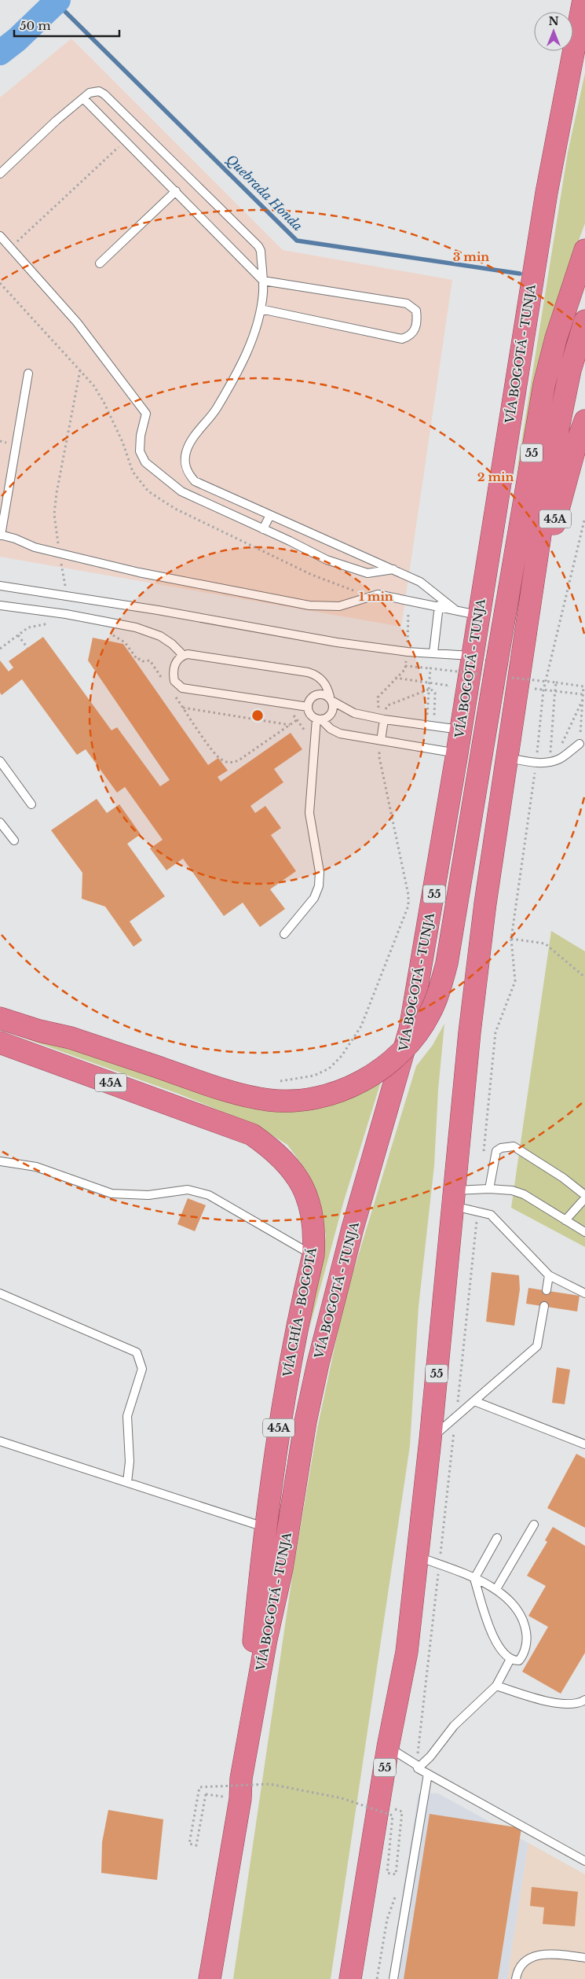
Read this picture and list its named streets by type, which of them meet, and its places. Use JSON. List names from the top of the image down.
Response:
{
  "streets": {
    "highway": [
      "VÍA BOGOTÁ - TUNJA",
      "55",
      "45A",
      "VÍA CHÍA - BOGOTÁ"
    ]
  },
  "crossings": [
    ["VÍA BOGOTÁ - TUNJA", "VÍA CHÍA - BOGOTÁ"],
    ["55", "45A"]
  ],
  "water": ["Quebrada Honda"],
  "scale_bar": "50 m",
  "north": "top",
  "rings": ["3 min", "2 min", "1 min"]
}
